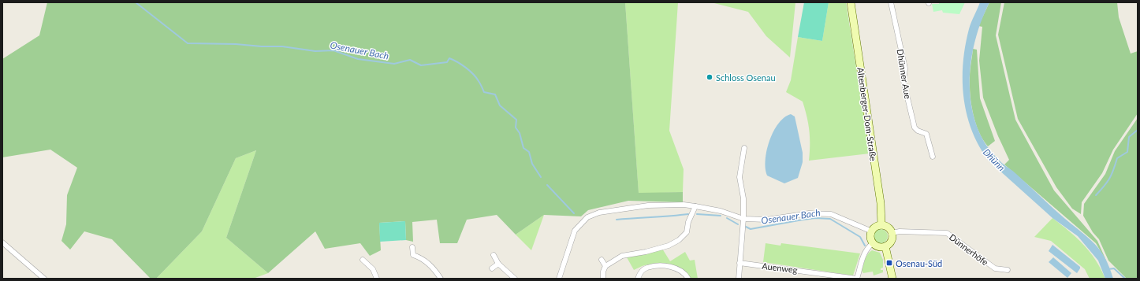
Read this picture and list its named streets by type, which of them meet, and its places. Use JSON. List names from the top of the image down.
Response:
{
  "streets": {
    "main road": ["Altenberger-Dom-Straße"],
    "street": ["Dhünner Aue", "Dünnerhöfe", "Auenweg"]
  },
  "crossings": [
    ["Altenberger-Dom-Straße", "Dünnerhöfe"]
  ],
  "water": ["Osenauer Bach", "Dhünn"],
  "places": {
    "other": ["Schloss Osenau"],
    "transit": ["Osenau-Süd"]
  }
}
